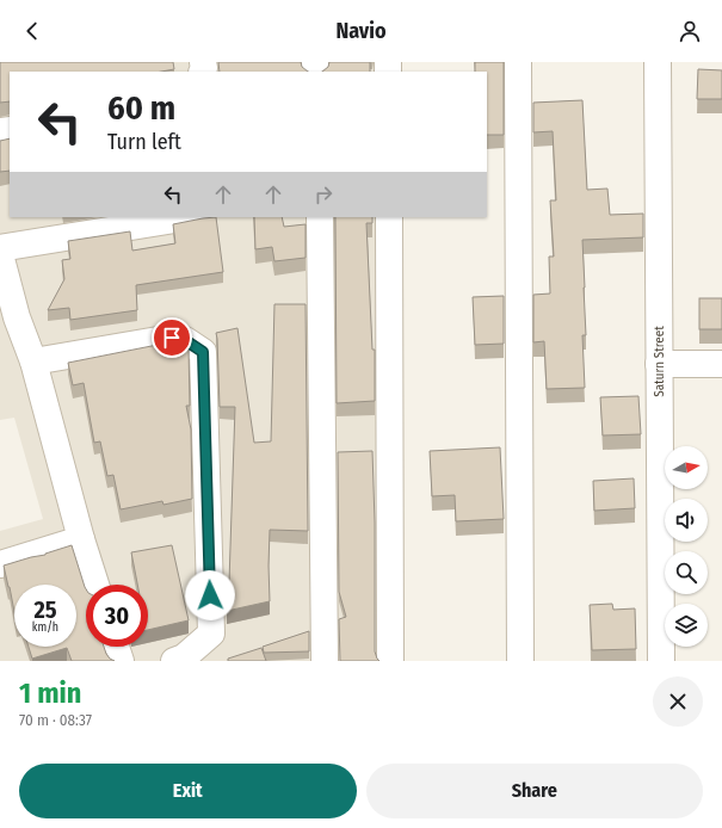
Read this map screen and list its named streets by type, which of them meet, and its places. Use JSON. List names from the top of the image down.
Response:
{
  "streets": {
    "street": ["Saturn Street"]
  },
  "north": "right",
  "page": {
    "header": "Navio",
    "turn": ["60 m", "Turn left"],
    "speed": "25 km/h",
    "limit": "30",
    "heading": ["1 min", "70 m · 08:37"],
    "buttons": ["Exit", "Share"]
  }
}
